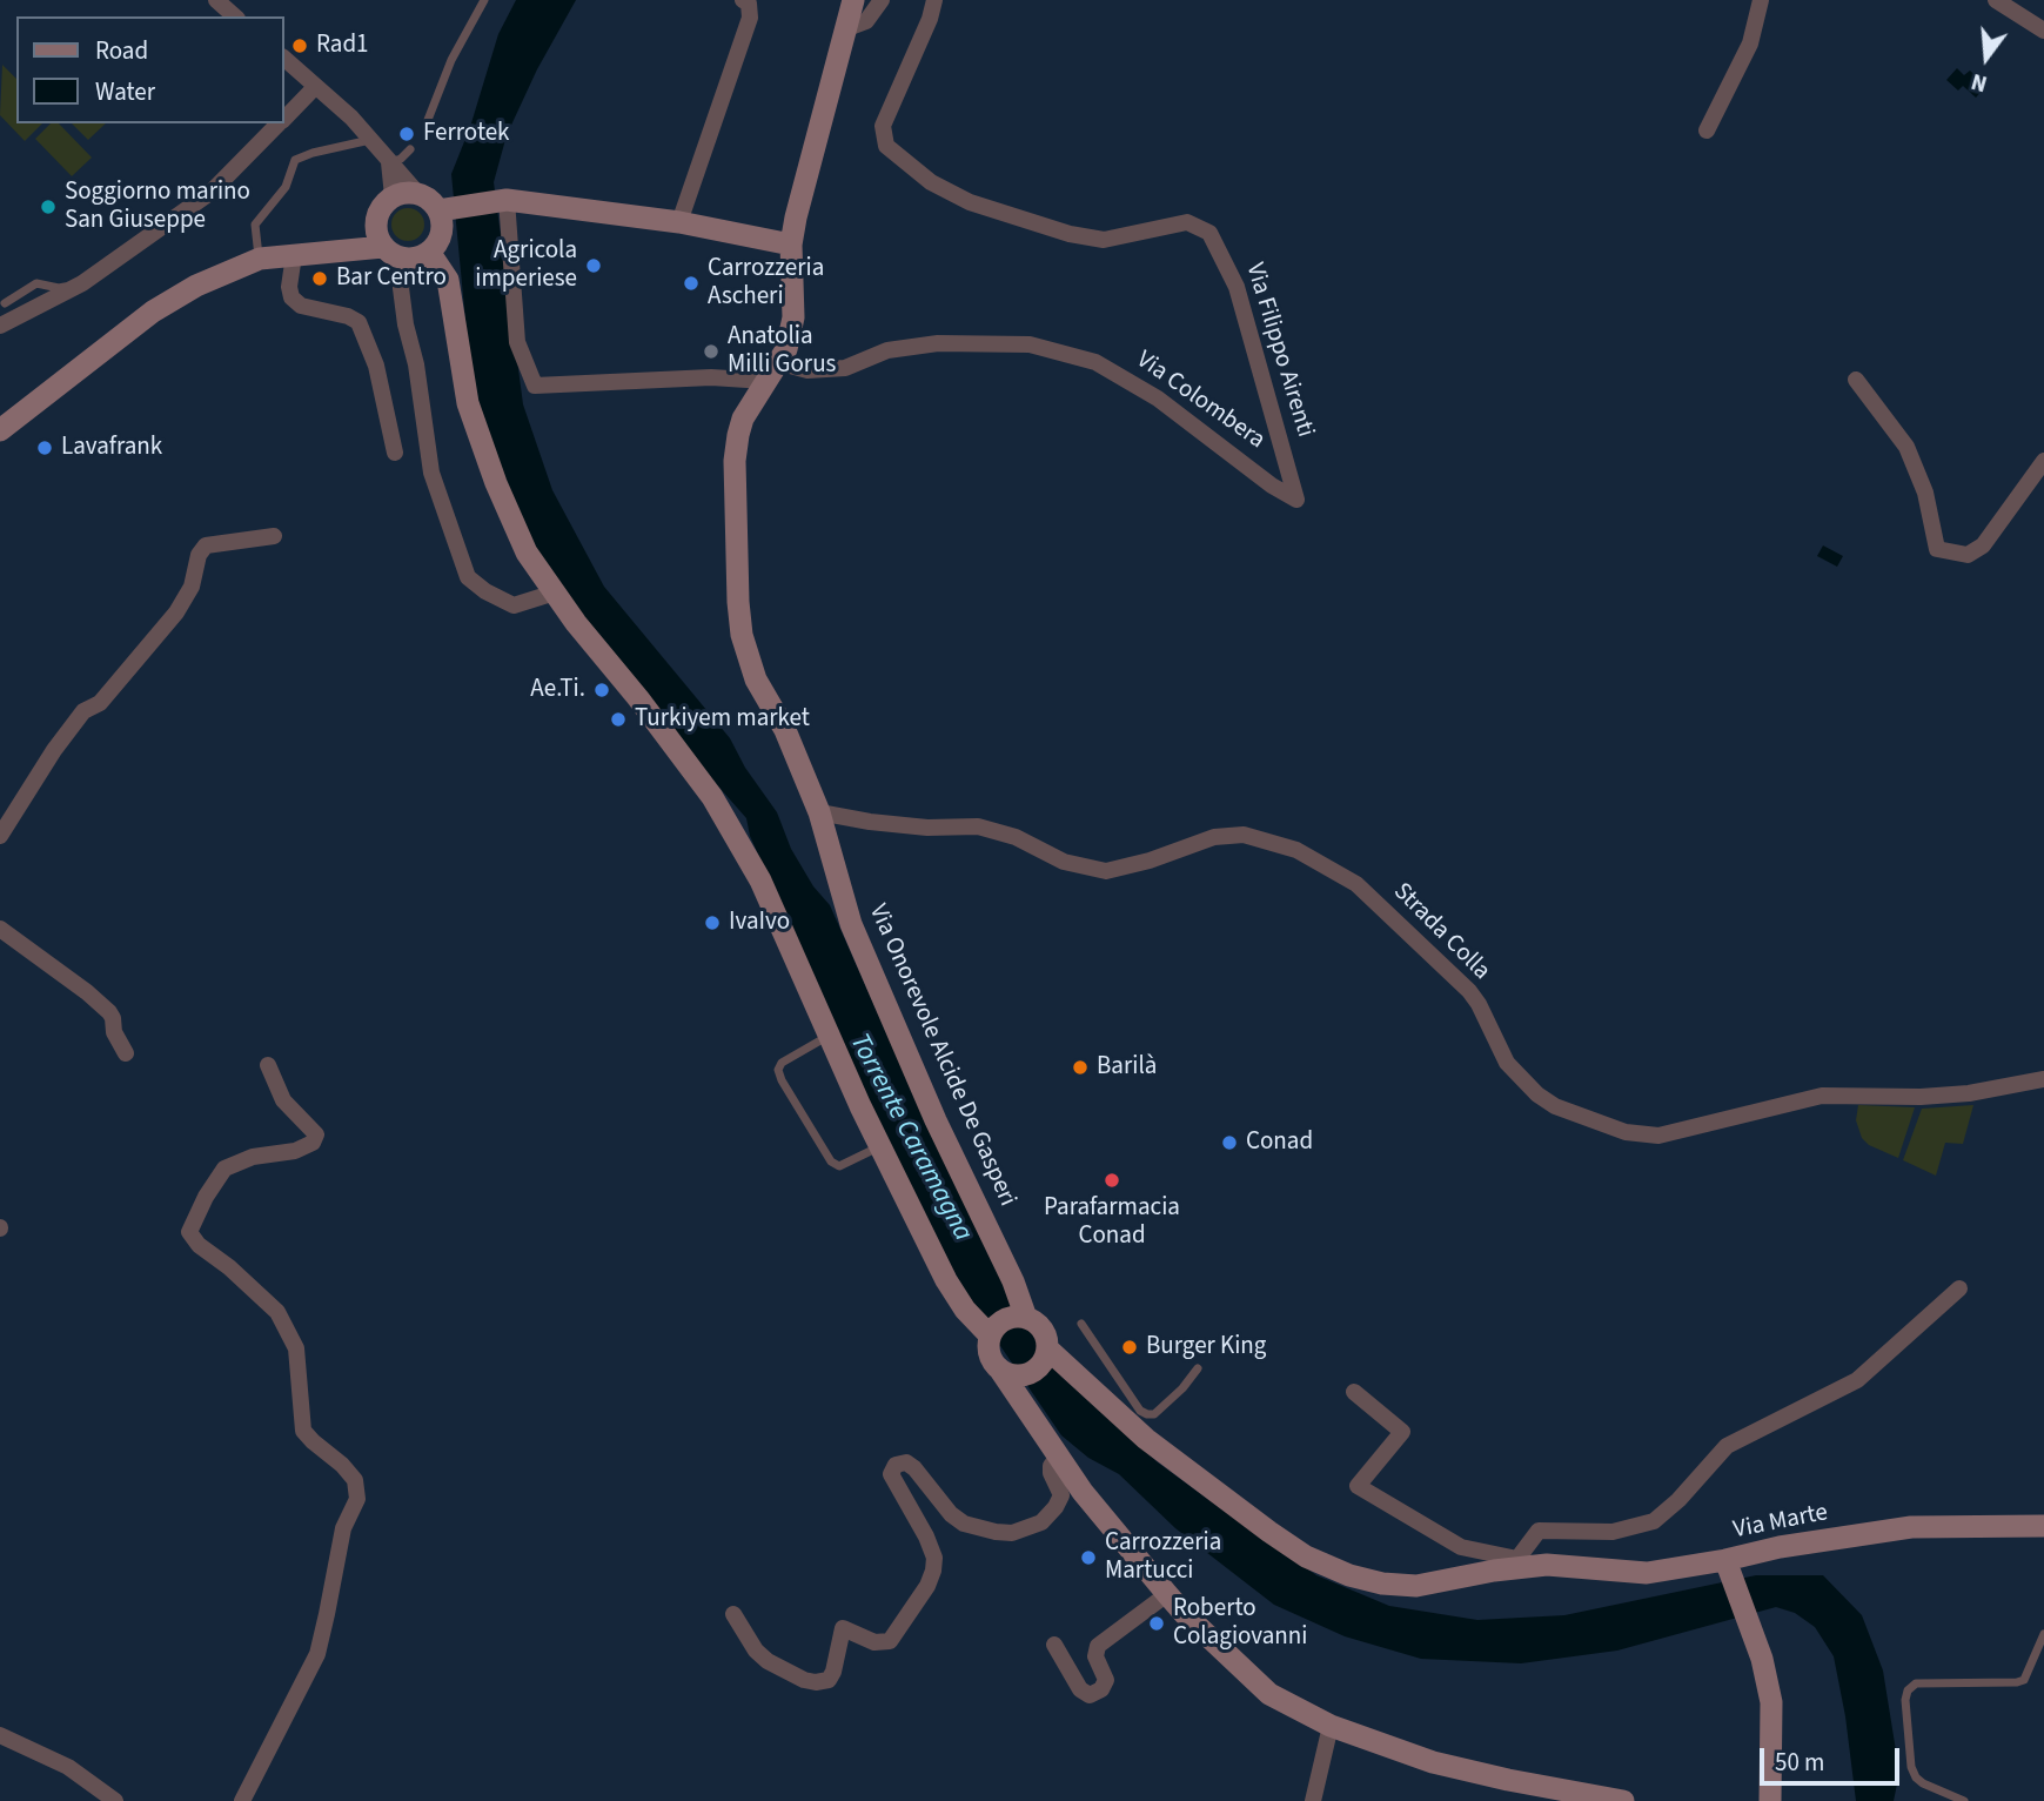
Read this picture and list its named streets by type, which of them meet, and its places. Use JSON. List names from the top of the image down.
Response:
{
  "streets": {
    "main road": ["Via Onorevole Alcide De Gasperi", "Via Marte"],
    "street": ["Via Filippo Airenti", "Via Colombera", "Strada Colla"]
  },
  "crossings": [
    ["Via Filippo Airenti", "Via Colombera"],
    ["Strada Colla", "Via Onorevole Alcide De Gasperi"]
  ],
  "water": ["Torrente Caramagna"],
  "places": [
    "Rad1",
    "Ferrotek",
    "Soggiorno marino San Giuseppe",
    "Agricola imperiese",
    "Bar Centro",
    "Carrozzeria Ascheri",
    "Anatolia Milli Gorus",
    "Lavafrank",
    "Ae.Ti.",
    "Turkiyem market",
    "IvaIvo",
    "Barilà",
    "Conad",
    "Parafarmacia Conad",
    "Burger King",
    "Carrozzeria Martucci",
    "Roberto Colagiovanni"
  ],
  "legend": ["Road", "Water"],
  "scale_bar": "50 m",
  "north": "bottom"
}
